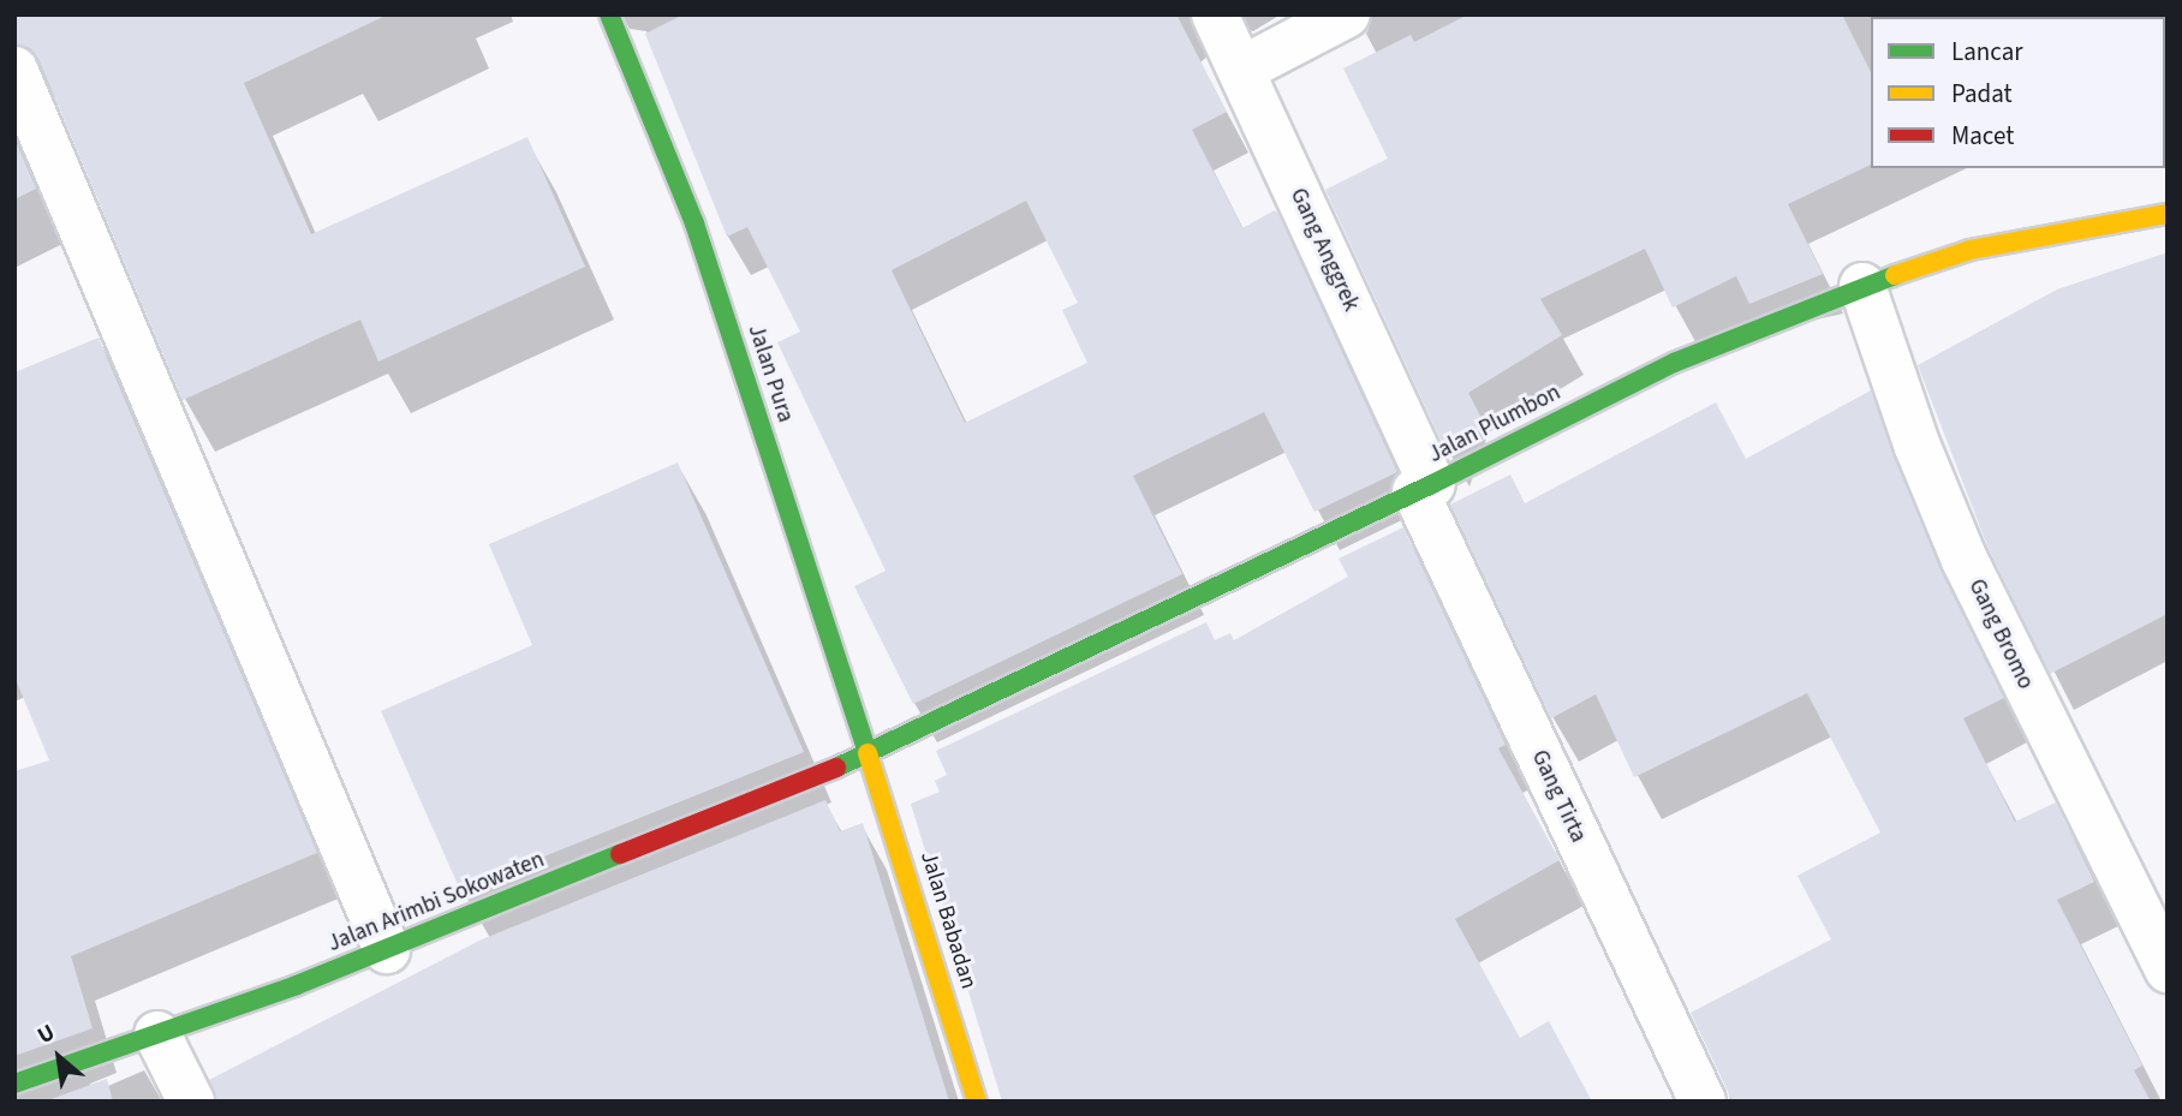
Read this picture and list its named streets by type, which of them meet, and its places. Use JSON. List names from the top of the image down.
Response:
{
  "streets": {
    "street": [
      "Gang Anggrek",
      "Jalan Pura",
      "Jalan Plumbon",
      "Gang Bromo",
      "Gang Tirta",
      "Jalan Arimbi Sokowaten",
      "Jalan Babadan"
    ]
  },
  "crossings": [
    ["Gang Anggrek", "Jalan Plumbon"],
    ["Gang Anggrek", "Gang Tirta"],
    ["Jalan Pura", "Jalan Plumbon"],
    ["Jalan Pura", "Jalan Arimbi Sokowaten"],
    ["Jalan Pura", "Jalan Babadan"],
    ["Jalan Plumbon", "Gang Bromo"],
    ["Jalan Plumbon", "Gang Tirta"],
    ["Jalan Plumbon", "Jalan Arimbi Sokowaten"],
    ["Jalan Plumbon", "Jalan Babadan"],
    ["Jalan Arimbi Sokowaten", "Jalan Babadan"]
  ],
  "legend": ["Lancar", "Padat", "Macet"],
  "north": "top left"
}
